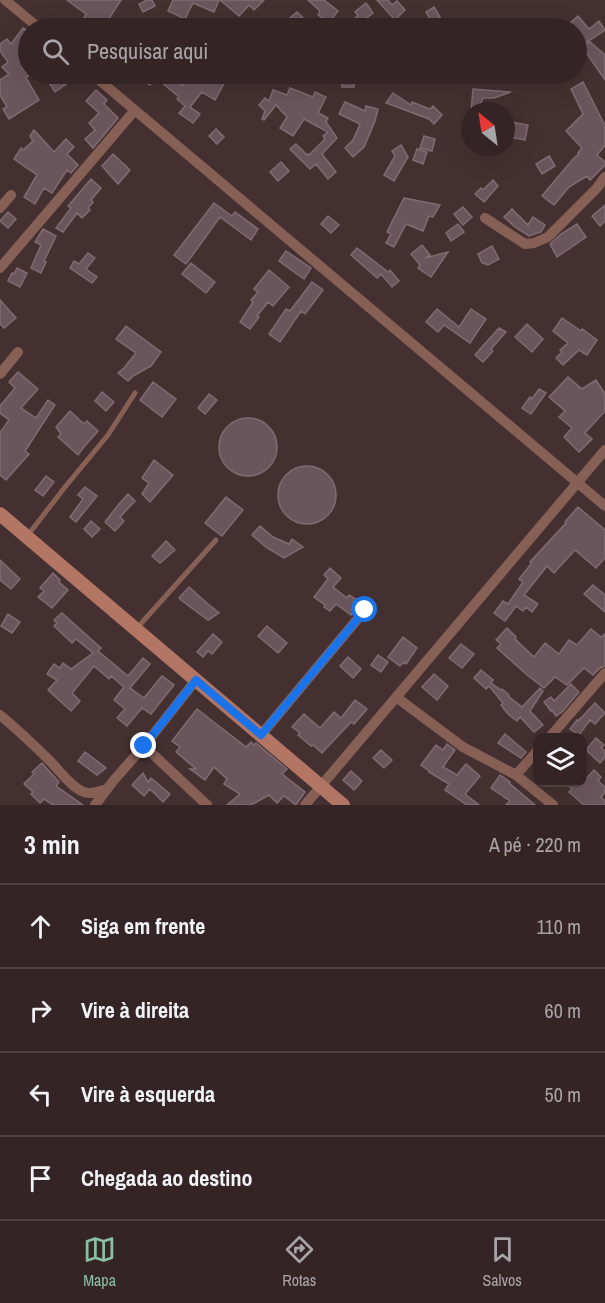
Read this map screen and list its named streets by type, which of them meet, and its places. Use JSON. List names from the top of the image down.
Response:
{
  "north": "top left",
  "page": {
    "search": "Pesquisar aqui",
    "heading": ["3 min", "A pé · 220 m"],
    "list": [
      ["Siga em frente", "110 m"],
      ["Vire à direita", "60 m"],
      ["Vire à esquerda", "50 m"],
      "Chegada ao destino"
    ],
    "nav": ["Mapa", "Rotas", "Salvos"]
  }
}
